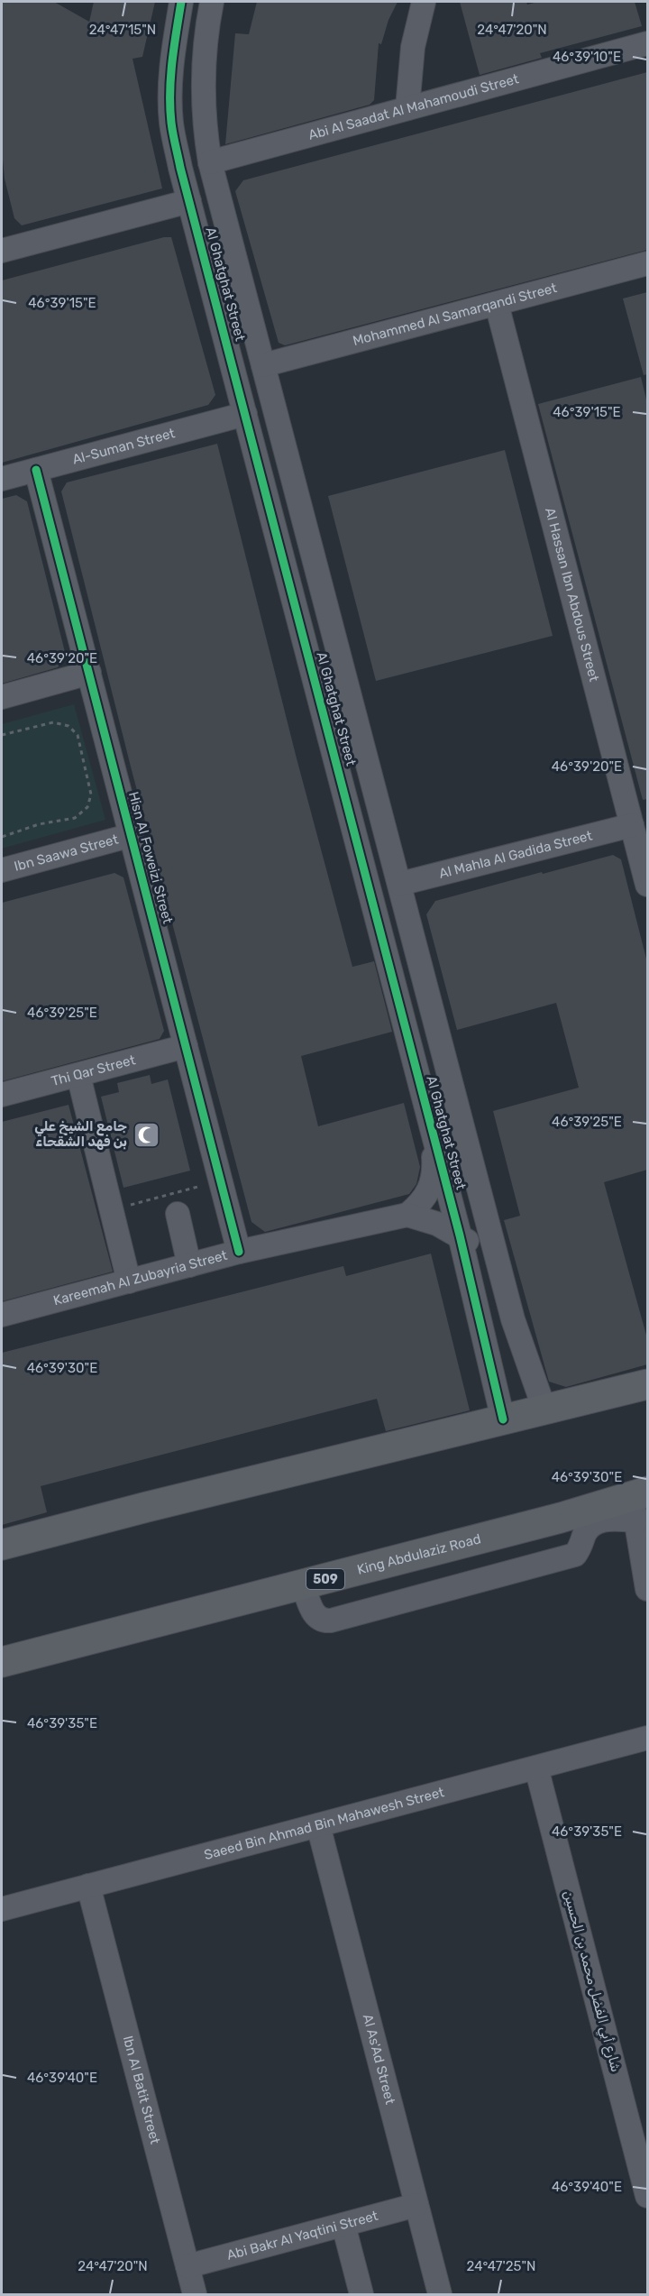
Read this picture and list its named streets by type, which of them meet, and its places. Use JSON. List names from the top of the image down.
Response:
{
  "streets": {
    "main road": ["King Abdulaziz Road", "509"],
    "street": [
      "Abi Al Saadat Al Mahamoudi Street",
      "Al Ghatghat Street",
      "Mohammed Al Samarqandi Street",
      "Al-Suman Street",
      "Al Hassan Ibn Abdous Street",
      "Ibn Saawa Street",
      "Al Mahla Al Gadida Street",
      "Hisn Al Foweizi Street",
      "Thi Qar Street",
      "Kareemah Al Zubayria Street",
      "Saeed Bin Ahmad Bin Mahawesh Street",
      "شارع أبي الفضل محمد بن الحسين",
      "Al As'Ad Street",
      "Ibn Al Batit Street",
      "Abi Bakr Al Yaqtini Street"
    ]
  },
  "crossings": [
    ["Abi Al Saadat Al Mahamoudi Street", "Al Ghatghat Street"],
    ["Al Ghatghat Street", "Mohammed Al Samarqandi Street"],
    ["Al Ghatghat Street", "Al-Suman Street"],
    ["Al Ghatghat Street", "Al Mahla Al Gadida Street"],
    ["Al Ghatghat Street", "Kareemah Al Zubayria Street"],
    ["Mohammed Al Samarqandi Street", "Al Hassan Ibn Abdous Street"],
    ["Al-Suman Street", "Hisn Al Foweizi Street"],
    ["Al Hassan Ibn Abdous Street", "Al Mahla Al Gadida Street"],
    ["Ibn Saawa Street", "Hisn Al Foweizi Street"],
    ["Hisn Al Foweizi Street", "Thi Qar Street"],
    ["Hisn Al Foweizi Street", "Kareemah Al Zubayria Street"],
    ["Saeed Bin Ahmad Bin Mahawesh Street", "شارع أبي الفضل محمد بن الحسين"],
    ["Saeed Bin Ahmad Bin Mahawesh Street", "Al As'Ad Street"],
    ["Saeed Bin Ahmad Bin Mahawesh Street", "Ibn Al Batit Street"],
    ["Al As'Ad Street", "Abi Bakr Al Yaqtini Street"],
    ["Ibn Al Batit Street", "Abi Bakr Al Yaqtini Street"]
  ],
  "places": {
    "mosque": ["جامع الشيخ علي بن فهد الشقحاء"]
  },
  "coordinates": [
    "24°47'20\"N",
    "24°47'15\"N",
    "46°39'10\"E",
    "46°39'15\"E",
    "46°39'20\"E",
    "46°39'25\"E",
    "46°39'30\"E",
    "46°39'35\"E",
    "46°39'40\"E",
    "24°47'25\"N"
  ]
}
